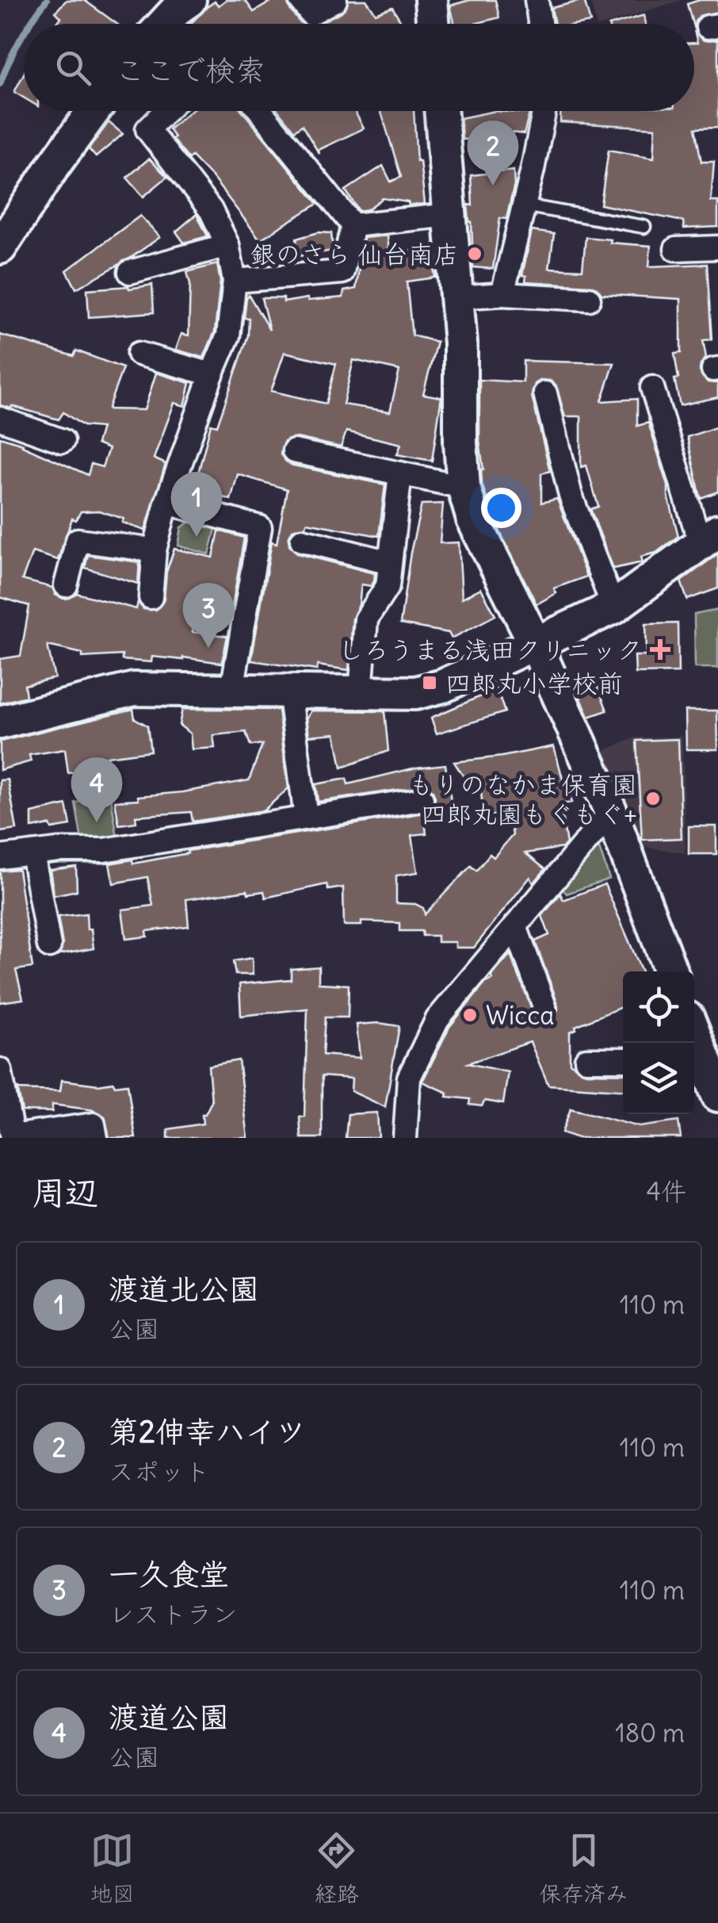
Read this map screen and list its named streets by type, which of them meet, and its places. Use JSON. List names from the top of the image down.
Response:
{
  "places": {
    "other": ["銀のさら 仙台南店", "もりのなかま保育園 四郎丸園もぐもぐ+", "Wicca"],
    "health": ["しろうまる浅田クリニック"],
    "transit": ["四郎丸小学校前"]
  },
  "page": {
    "search": "ここで検索",
    "pins": [
      "2",
      "1",
      "3",
      "4"
    ],
    "heading": ["周辺", "4件"],
    "list": [
      {
        "mark": "1",
        "name": "渡道北公園",
        "note": "公園",
        "value": "110 m"
      },
      {
        "mark": "2",
        "name": "第2伸幸ハイツ",
        "note": "スポット",
        "value": "110 m"
      },
      {
        "mark": "3",
        "name": "一久食堂",
        "note": "レストラン",
        "value": "110 m"
      },
      {
        "mark": "4",
        "name": "渡道公園",
        "note": "公園",
        "value": "180 m"
      }
    ],
    "nav": ["地図", "経路", "保存済み"]
  }
}
